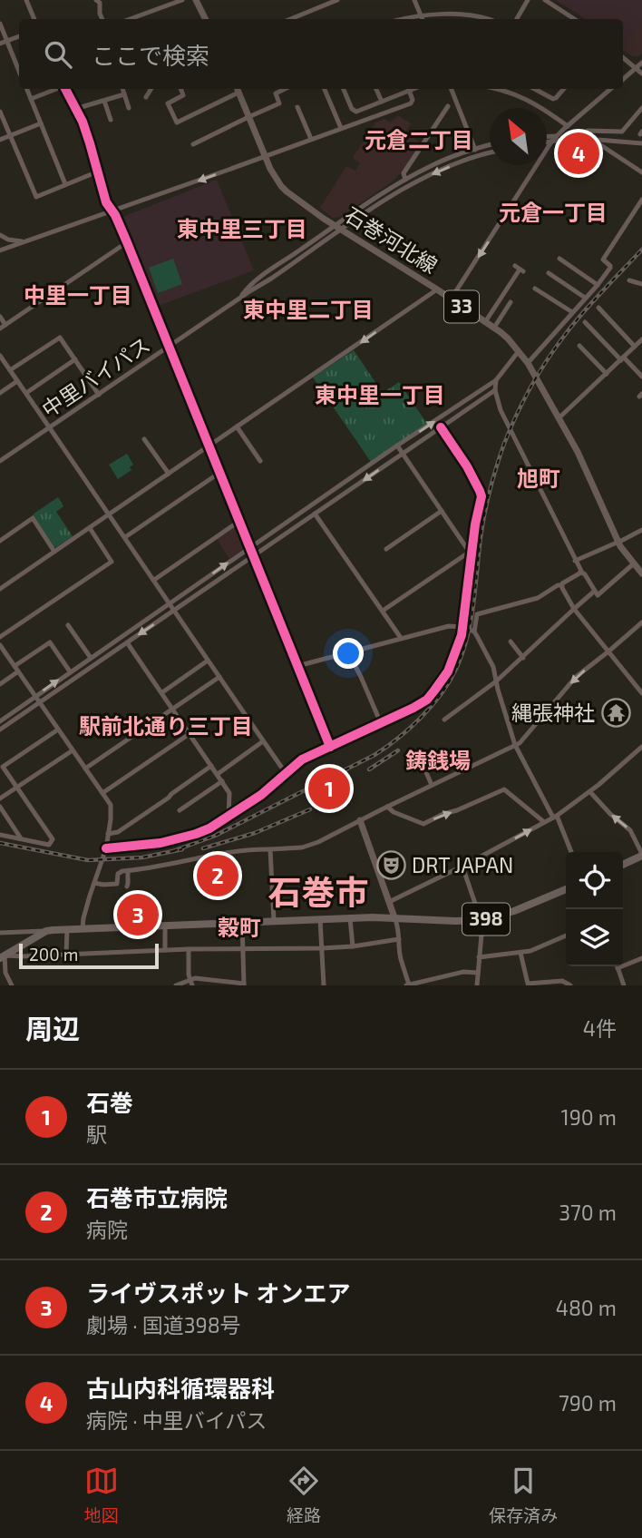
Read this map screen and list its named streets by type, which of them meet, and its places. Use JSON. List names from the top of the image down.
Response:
{
  "streets": {
    "highway": ["398"],
    "main road": ["石巻河北線", "33"],
    "street": ["中里バイパス"]
  },
  "crossings": [
    ["石巻河北線", "中里バイパス"]
  ],
  "districts": [
    "元倉二丁目",
    "元倉一丁目",
    "東中里三丁目",
    "中里一丁目",
    "東中里二丁目",
    "東中里一丁目",
    "旭町",
    "駅前北通り三丁目",
    "鋳銭場",
    "石巻市",
    "穀町"
  ],
  "places": {
    "temple": ["縄張神社"],
    "theatre": ["DRT JAPAN"]
  },
  "scale_bar": "200 m",
  "north": "top left",
  "page": {
    "search": "ここで検索",
    "pins": [
      "4",
      "1",
      "2",
      "3"
    ],
    "scale": "200 m",
    "heading": ["周辺", "4件"],
    "list": [
      {
        "mark": "1",
        "name": "石巻",
        "note": "駅",
        "value": "190 m"
      },
      {
        "mark": "2",
        "name": "石巻市立病院",
        "note": "病院",
        "value": "370 m"
      },
      {
        "mark": "3",
        "name": "ライヴスポット オンエア",
        "note": "劇場 · 国道398号",
        "value": "480 m"
      },
      {
        "mark": "4",
        "name": "古山内科循環器科",
        "note": "病院 · 中里バイパス",
        "value": "790 m"
      }
    ],
    "nav": ["地図", "経路", "保存済み"]
  }
}
